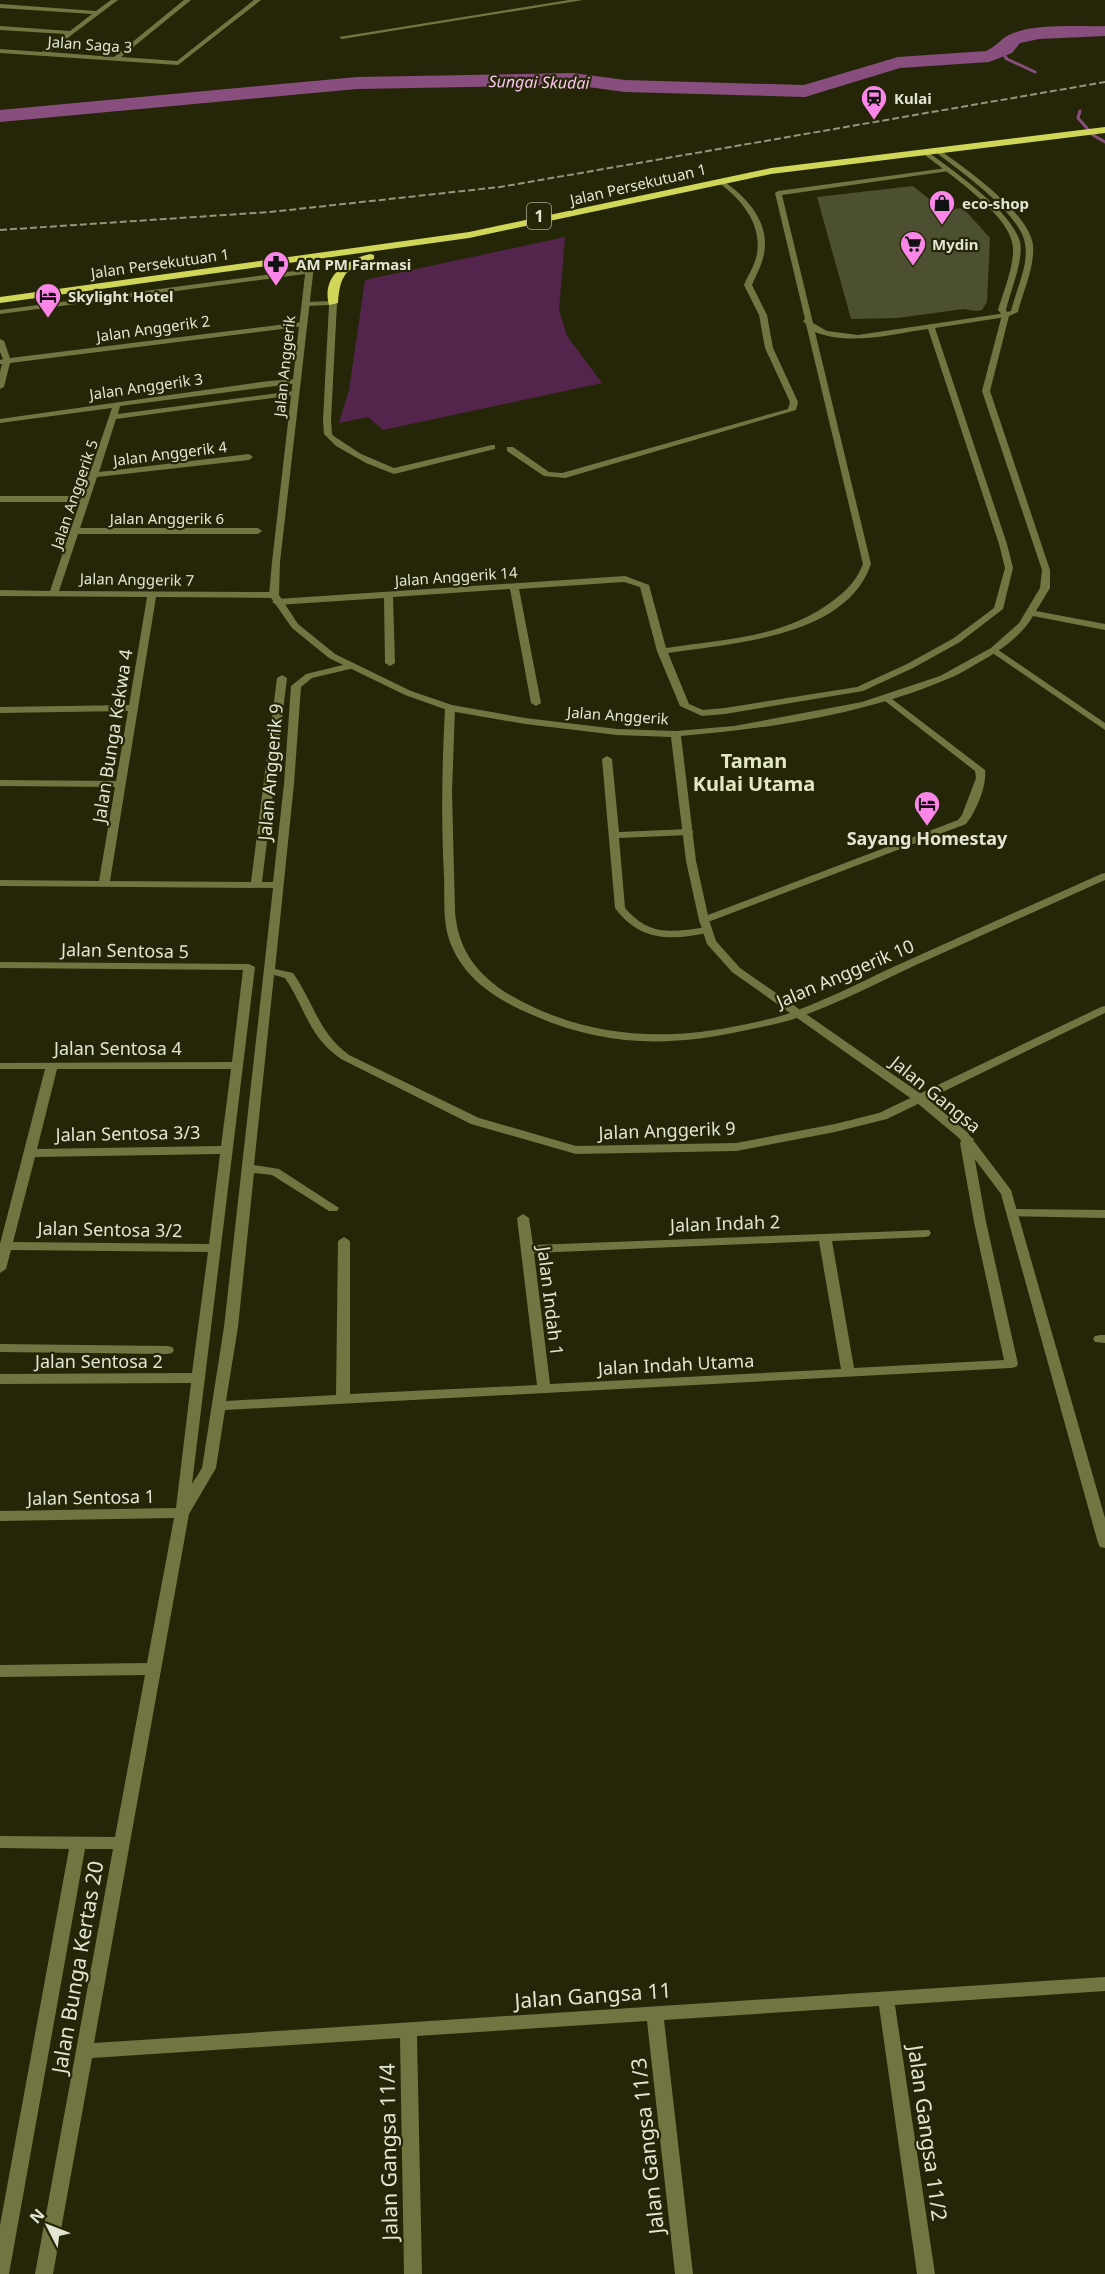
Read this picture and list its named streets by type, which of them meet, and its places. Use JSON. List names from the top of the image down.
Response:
{
  "streets": {
    "highway": ["Jalan Persekutuan 1", "1"],
    "street": [
      "Jalan Saga 3",
      "Jalan Anggerik 2",
      "Jalan Anggerik",
      "Jalan Anggerik 3",
      "Jalan Anggerik 4",
      "Jalan Anggerik 5",
      "Jalan Anggerik 6",
      "Jalan Anggerik 14",
      "Jalan Anggerik 7",
      "Jalan Bunga Kekwa 4",
      "Jalan Anggerik 9",
      "Jalan Sentosa 5",
      "Jalan Anggerik 10",
      "Jalan Sentosa 4",
      "Jalan Gangsa",
      "Jalan Sentosa 3/3",
      "Jalan Indah 2",
      "Jalan Sentosa 3/2",
      "Jalan Indah 1",
      "Jalan Sentosa 2",
      "Jalan Indah Utama",
      "Jalan Sentosa 1",
      "Jalan Bunga Kertas 20",
      "Jalan Gangsa 11",
      "Jalan Gangsa 11/2",
      "Jalan Gangsa 11/3",
      "Jalan Gangsa 11/4"
    ]
  },
  "crossings": [
    ["Jalan Persekutuan 1", "Jalan Anggerik"],
    ["Jalan Anggerik 2", "Jalan Anggerik"],
    ["Jalan Anggerik", "Jalan Anggerik 3"],
    ["Jalan Anggerik", "Jalan Anggerik 14"],
    ["Jalan Anggerik", "Jalan Anggerik 7"],
    ["Jalan Anggerik", "Jalan Anggerik 9"],
    ["Jalan Anggerik", "Jalan Anggerik 10"],
    ["Jalan Anggerik", "Jalan Gangsa"],
    ["Jalan Anggerik 3", "Jalan Anggerik 5"],
    ["Jalan Anggerik 4", "Jalan Anggerik 5"],
    ["Jalan Anggerik 5", "Jalan Anggerik 6"],
    ["Jalan Anggerik 5", "Jalan Anggerik 7"],
    ["Jalan Anggerik 14", "Jalan Anggerik 7"],
    ["Jalan Anggerik 7", "Jalan Bunga Kekwa 4"],
    ["Jalan Anggerik 9", "Jalan Gangsa"],
    ["Jalan Anggerik 9", "Jalan Indah Utama"],
    ["Jalan Anggerik 9", "Jalan Sentosa 1"],
    ["Jalan Anggerik 9", "Jalan Bunga Kertas 20"],
    ["Jalan Sentosa 5", "Jalan Bunga Kertas 20"],
    ["Jalan Anggerik 10", "Jalan Gangsa"],
    ["Jalan Sentosa 4", "Jalan Bunga Kertas 20"],
    ["Jalan Gangsa", "Jalan Indah Utama"],
    ["Jalan Sentosa 3/3", "Jalan Bunga Kertas 20"],
    ["Jalan Indah 2", "Jalan Indah 1"],
    ["Jalan Sentosa 3/2", "Jalan Bunga Kertas 20"],
    ["Jalan Indah 1", "Jalan Indah Utama"],
    ["Jalan Sentosa 2", "Jalan Bunga Kertas 20"],
    ["Jalan Sentosa 1", "Jalan Bunga Kertas 20"],
    ["Jalan Bunga Kertas 20", "Jalan Gangsa 11"],
    ["Jalan Gangsa 11", "Jalan Gangsa 11/2"],
    ["Jalan Gangsa 11", "Jalan Gangsa 11/3"],
    ["Jalan Gangsa 11", "Jalan Gangsa 11/4"]
  ],
  "districts": ["Taman Kulai Utama"],
  "water": ["Sungai Skudai"],
  "places": {
    "station": ["Kulai"],
    "shop": ["eco-shop"],
    "supermarket": ["Mydin"],
    "pharmacy": ["AM PM Farmasi"],
    "hotel": ["Skylight Hotel", "Sayang Homestay"]
  },
  "north": "top left"
}
